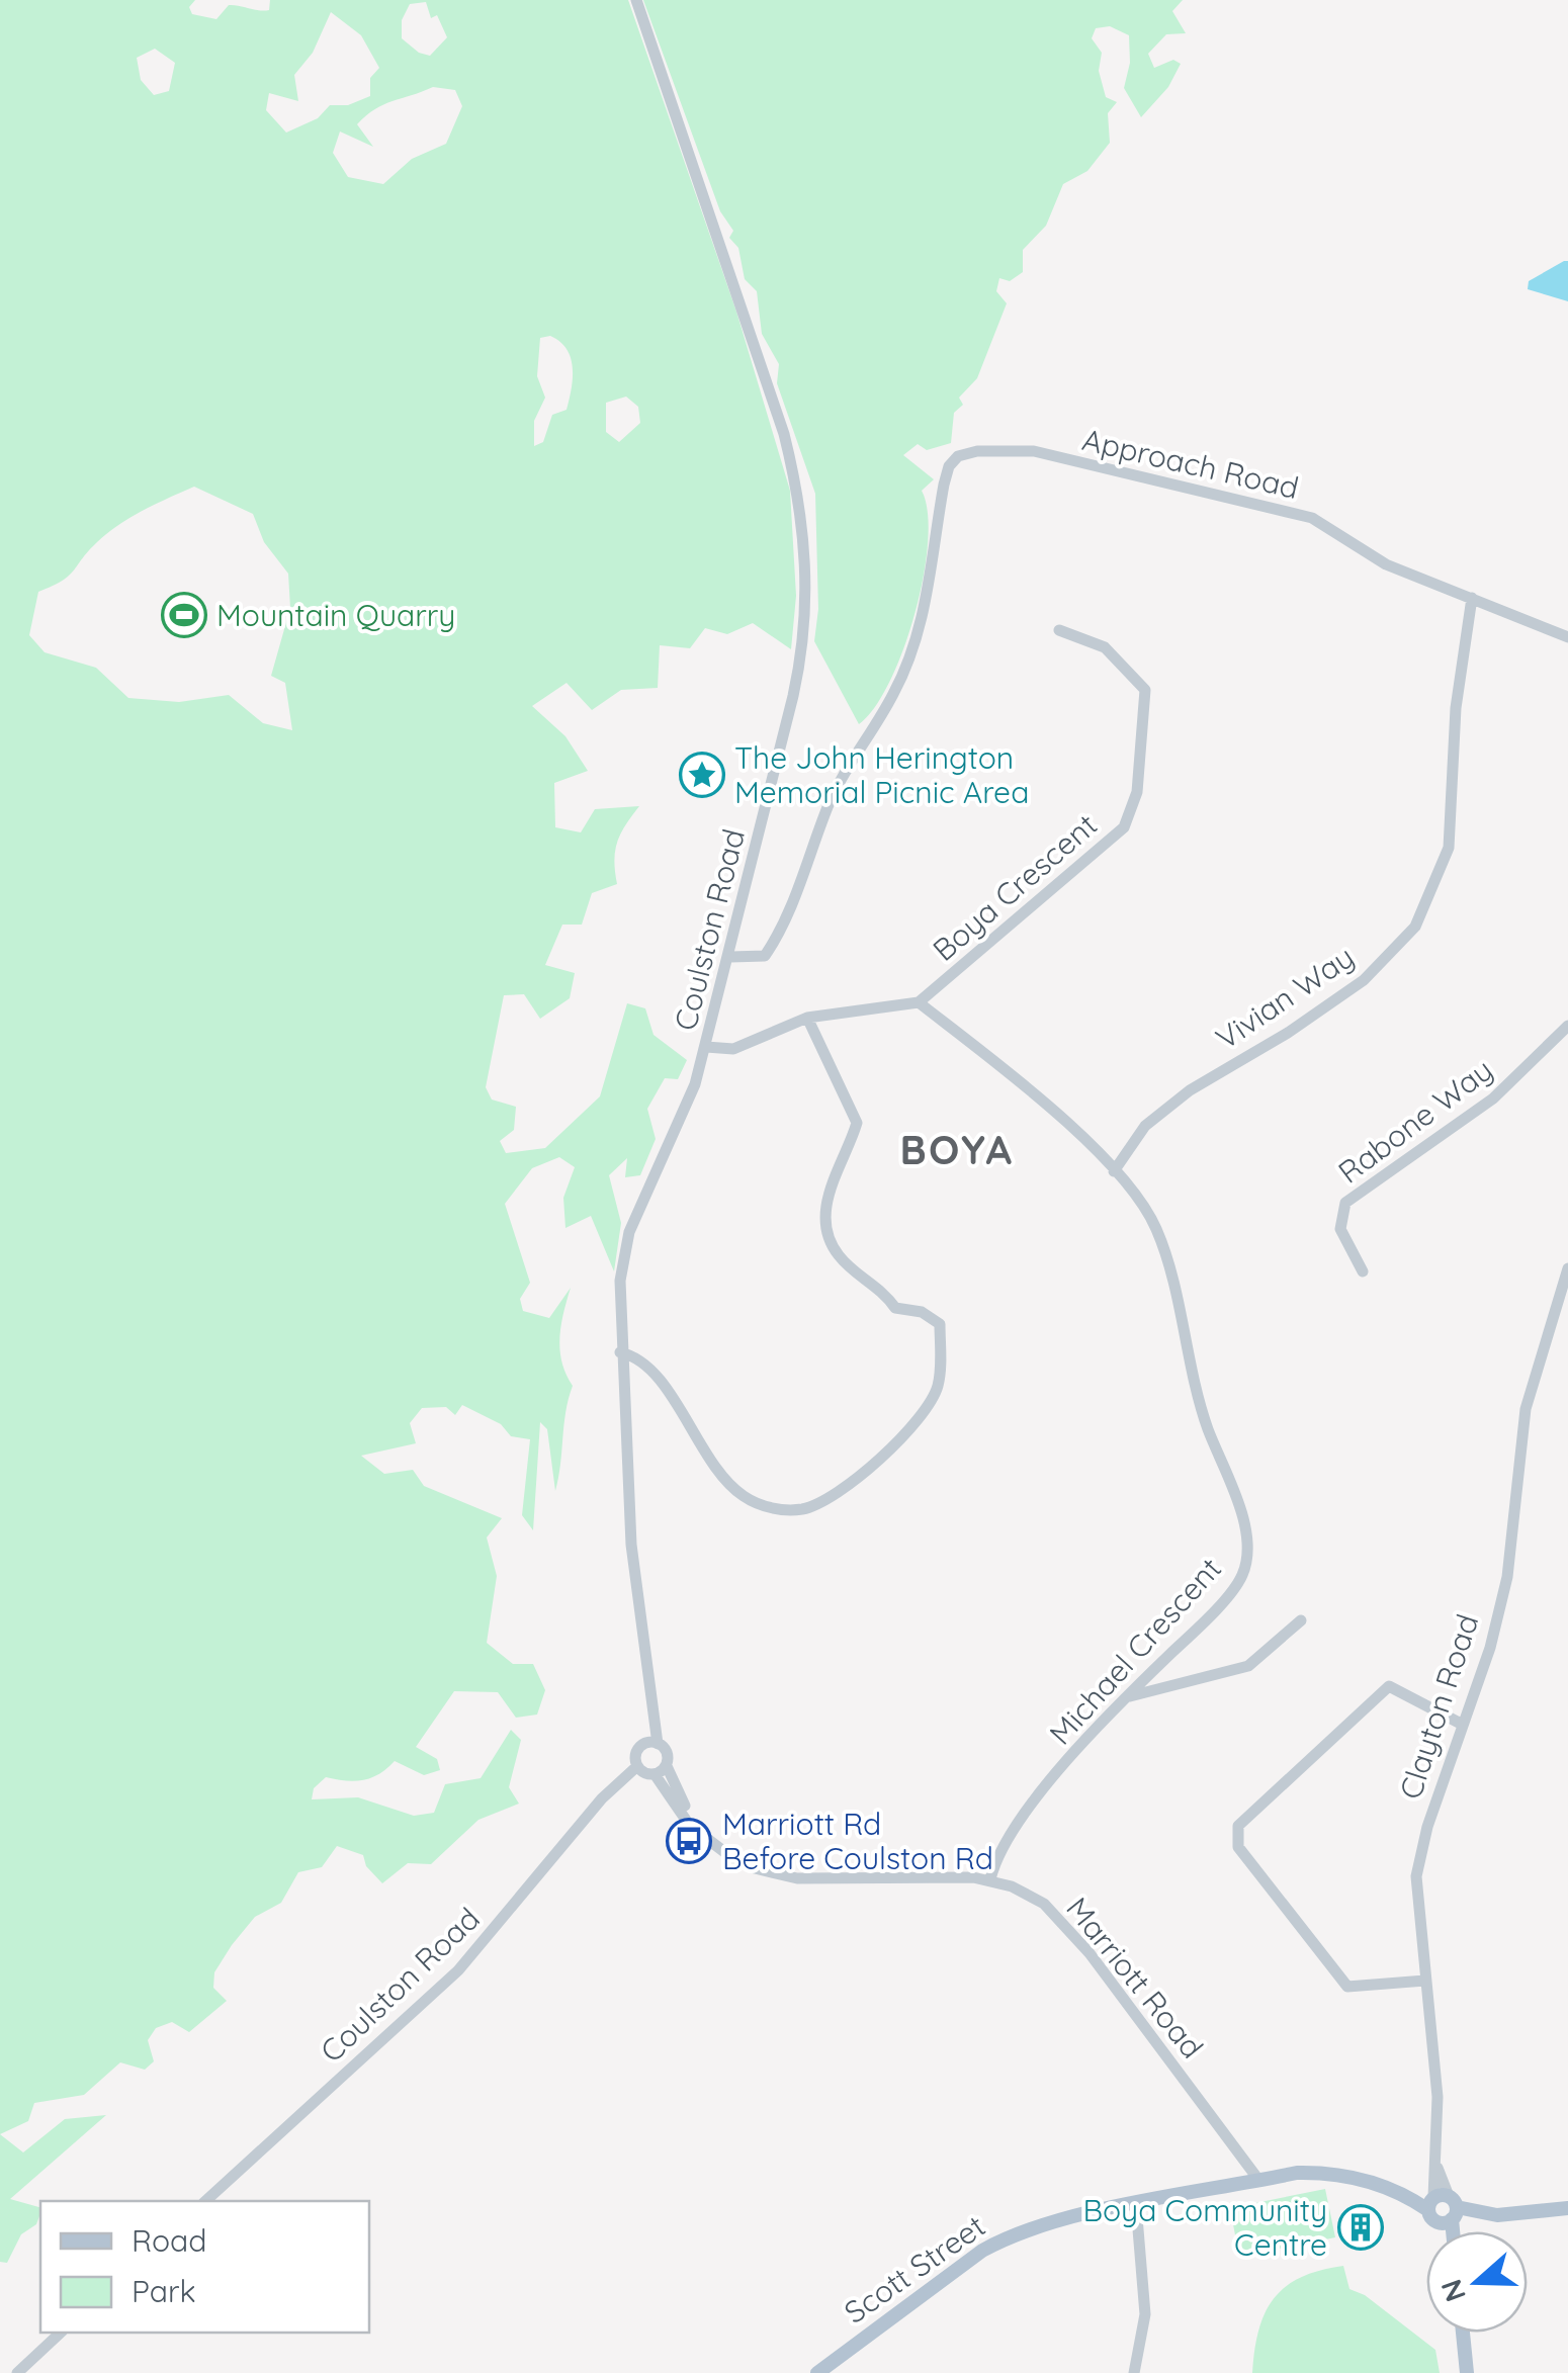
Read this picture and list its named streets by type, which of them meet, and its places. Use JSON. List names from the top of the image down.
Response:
{
  "streets": {
    "main road": ["Clayton Road", "Scott Street"],
    "street": [
      "Approach Road",
      "Boya Crescent",
      "Coulston Road",
      "Vivian Way",
      "Rabone Way",
      "Michael Crescent",
      "Marriott Road"
    ]
  },
  "crossings": [
    ["Approach Road", "Coulston Road"],
    ["Approach Road", "Vivian Way"],
    ["Boya Crescent", "Michael Crescent"],
    ["Coulston Road", "Marriott Road"],
    ["Vivian Way", "Michael Crescent"],
    ["Michael Crescent", "Marriott Road"],
    ["Clayton Road", "Scott Street"],
    ["Marriott Road", "Scott Street"]
  ],
  "districts": ["BOYA"],
  "places": {
    "sports": ["Mountain Quarry"],
    "place": ["The John Herington Memorial Picnic Area"],
    "bus stop": ["Marriott Rd Before Coulston Rd"],
    "building": ["Boya Community Centre"]
  },
  "legend": ["Road", "Park"],
  "north": "left"
}
